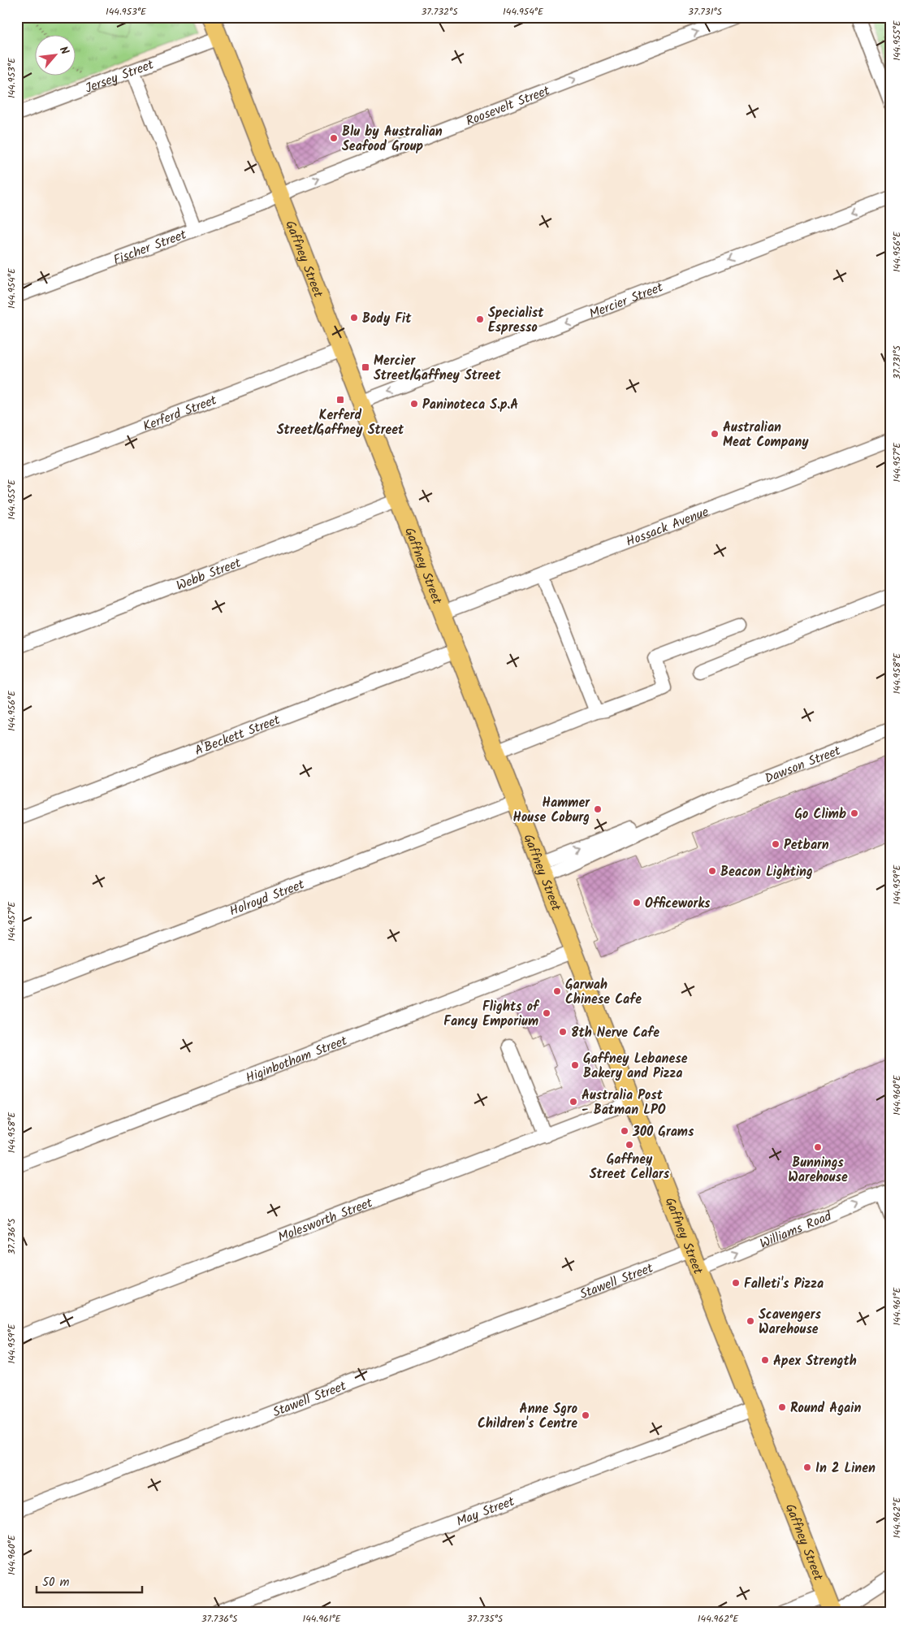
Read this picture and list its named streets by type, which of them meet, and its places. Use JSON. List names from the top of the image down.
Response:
{
  "streets": {
    "main road": ["Gaffney Street"],
    "street": [
      "Jersey Street",
      "Roosevelt Street",
      "Fischer Street",
      "Mercier Street",
      "Kerferd Street",
      "Hossack Avenue",
      "Webb Street",
      "A'Beckett Street",
      "Dawson Street",
      "Holroyd Street",
      "Higinbotham Street",
      "Molesworth Street",
      "Williams Road",
      "Stawell Street",
      "May Street"
    ]
  },
  "crossings": [
    ["Jersey Street", "Gaffney Street"],
    ["Roosevelt Street", "Fischer Street"],
    ["Roosevelt Street", "Gaffney Street"],
    ["Fischer Street", "Gaffney Street"],
    ["Gaffney Street", "Mercier Street"],
    ["Gaffney Street", "Kerferd Street"],
    ["Gaffney Street", "Hossack Avenue"],
    ["Gaffney Street", "Webb Street"],
    ["Gaffney Street", "A'Beckett Street"],
    ["Gaffney Street", "Dawson Street"],
    ["Gaffney Street", "Holroyd Street"],
    ["Gaffney Street", "Higinbotham Street"],
    ["Gaffney Street", "Molesworth Street"],
    ["Gaffney Street", "Williams Road"],
    ["Gaffney Street", "Stawell Street"],
    ["Gaffney Street", "May Street"]
  ],
  "one_way": ["Roosevelt Street", "Mercier Street", "Williams Road"],
  "places": {
    "other": [
      "Blu by Australian Seafood Group",
      "Body Fit",
      "Specialist Espresso",
      "Paninoteca S.p.A",
      "Australian Meat Company",
      "Hammer House Coburg",
      "Go Climb",
      "Petbarn",
      "Beacon Lighting",
      "Officeworks",
      "Garwah Chinese Cafe",
      "Flights of Fancy Emporium",
      "8th Nerve Cafe",
      "Gaffney Lebanese Bakery and Pizza",
      "Australia Post - Batman LPO",
      "300 Grams",
      "Gaffney Street Cellars",
      "Bunnings Warehouse",
      "Falleti's Pizza",
      "Scavengers Warehouse",
      "Apex Strength",
      "Round Again",
      "Anne Sgro Children's Centre",
      "In 2 Linen"
    ],
    "transit": ["Mercier Street/Gaffney Street", "Kerferd Street/Gaffney Street"]
  },
  "scale_bar": "50 m",
  "north": "top right",
  "coordinates": [
    "144.953°E",
    "37.732°S",
    "144.954°E",
    "37.731°S",
    "144.955°E",
    "144.956°E",
    "144.957°E",
    "144.958°E",
    "144.959°E",
    "144.960°E",
    "37.736°S",
    "144.961°E",
    "144.962°E",
    "37.735°S"
  ]
}
